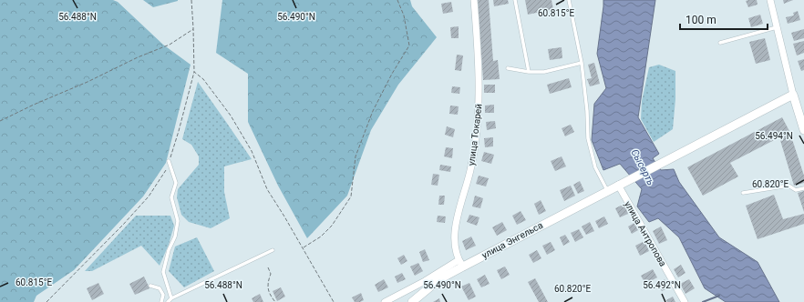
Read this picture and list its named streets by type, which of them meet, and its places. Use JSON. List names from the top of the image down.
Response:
{
  "streets": {
    "street": ["улица Токарей", "улица Антропова", "улица Энгельса"]
  },
  "crossings": [
    ["улица Токарей", "улица Энгельса"],
    ["улица Антропова", "улица Энгельса"]
  ],
  "water": ["Сысерть"],
  "scale_bar": "100 m",
  "coordinates": [
    "60.815°E",
    "56.488°N",
    "56.490°N",
    "56.494°N",
    "60.820°E",
    "56.492°N"
  ]
}
